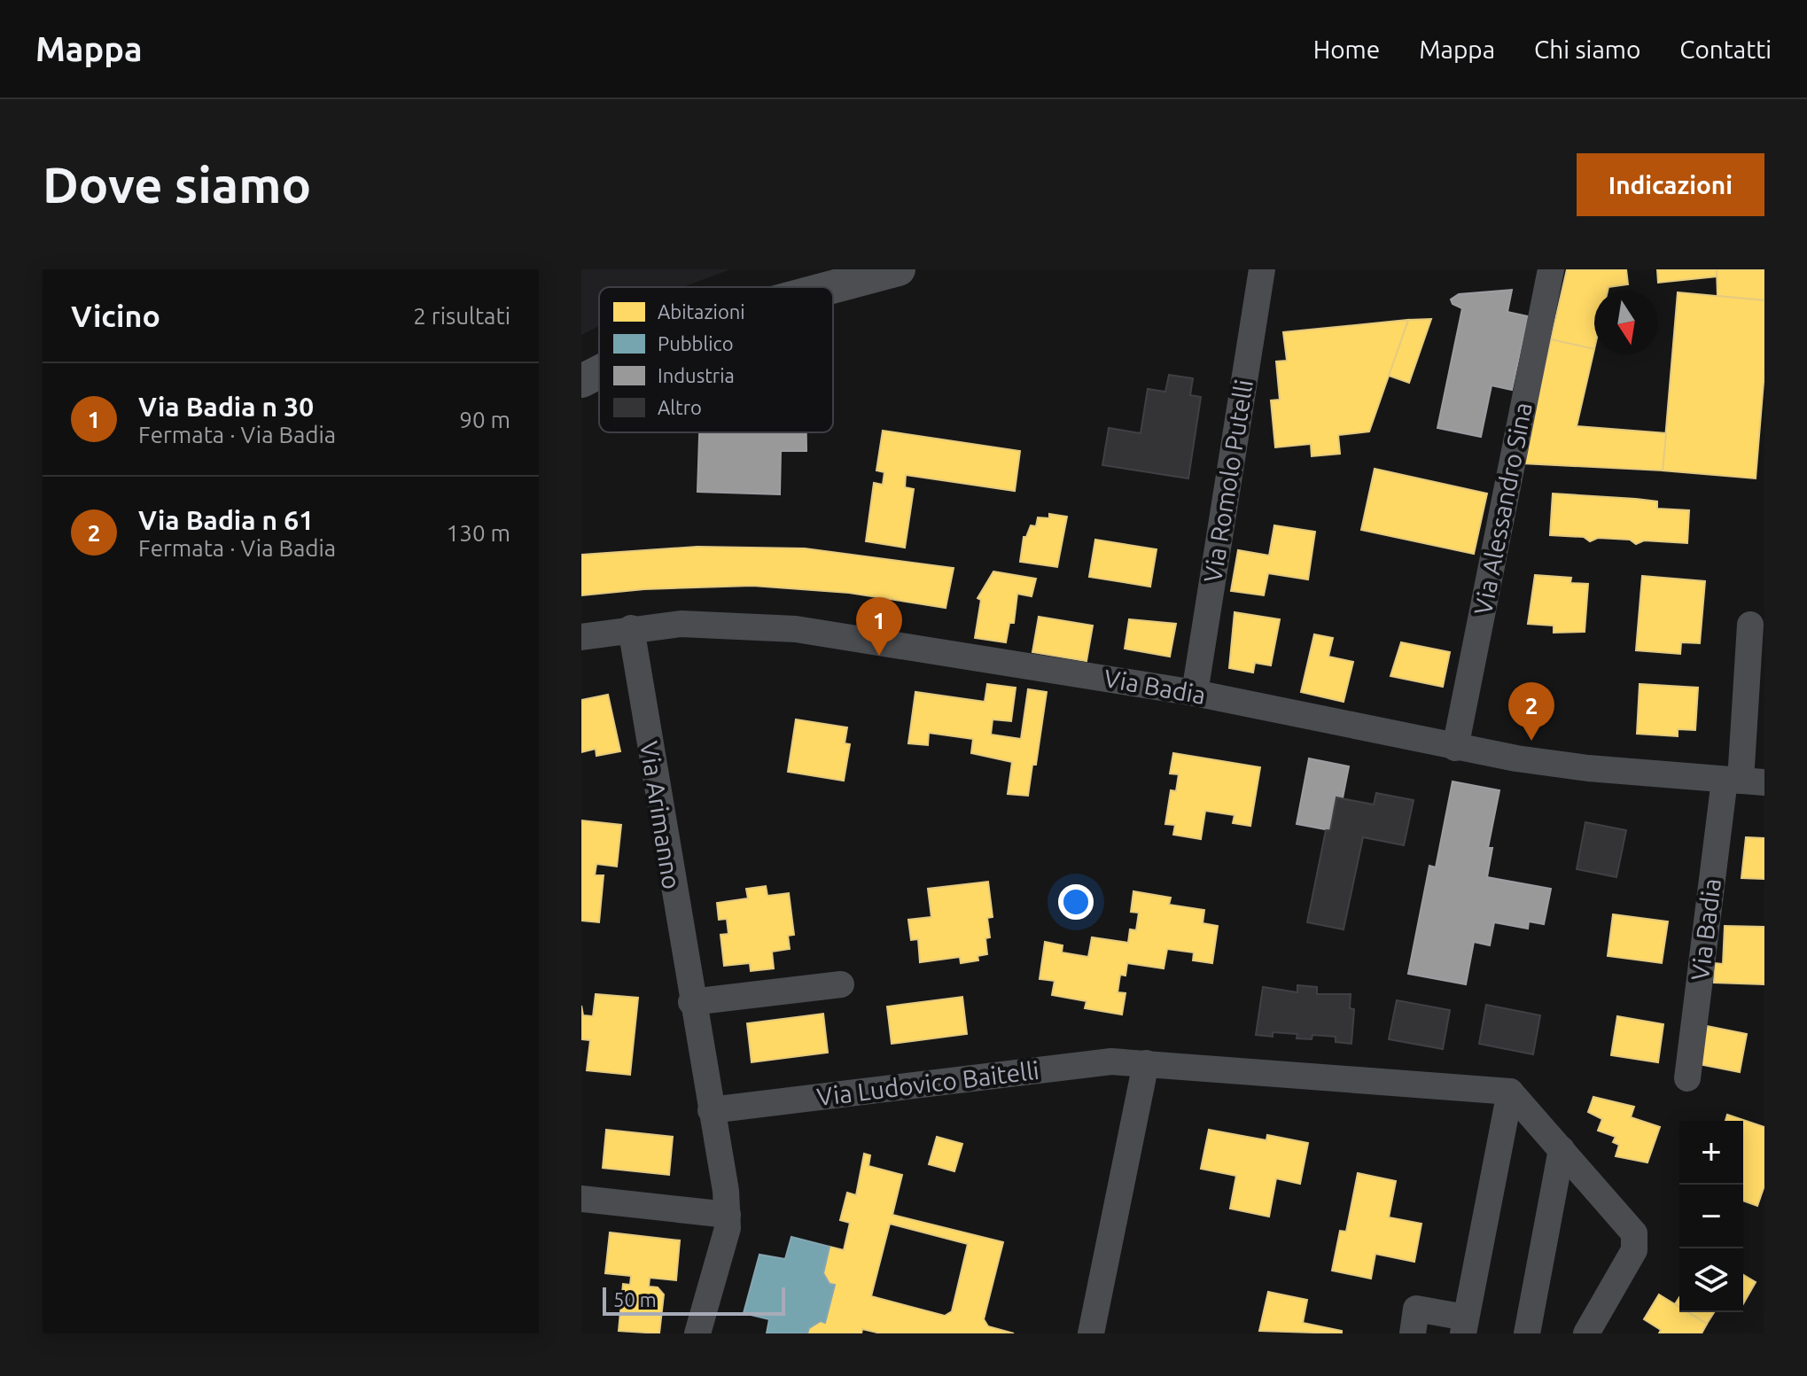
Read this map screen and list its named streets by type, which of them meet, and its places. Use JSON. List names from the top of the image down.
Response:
{
  "streets": {
    "street": [
      "Via Romolo Putelli",
      "Via Alessandro Sina",
      "Via Badia",
      "Via Arimanno",
      "Via Ludovico Baitelli"
    ]
  },
  "crossings": [
    ["Via Romolo Putelli", "Via Badia"],
    ["Via Alessandro Sina", "Via Badia"],
    ["Via Badia", "Via Arimanno"],
    ["Via Arimanno", "Via Ludovico Baitelli"]
  ],
  "legend": [
    "Abitazioni",
    "Pubblico",
    "Industria",
    "Altro"
  ],
  "scale_bar": "50 m",
  "north": "bottom",
  "page": {
    "header": "Mappa",
    "nav": [
      "Home",
      "Mappa",
      "Chi siamo",
      "Contatti"
    ],
    "buttons": "Indicazioni",
    "title": "Dove siamo",
    "heading": ["Vicino", "2 risultati"],
    "list": [
      {
        "mark": "1",
        "name": "Via Badia n 30",
        "note": "Fermata · Via Badia",
        "value": "90 m"
      },
      {
        "mark": "2",
        "name": "Via Badia n 61",
        "note": "Fermata · Via Badia",
        "value": "130 m"
      }
    ],
    "pins": ["1", "2"],
    "map_buttons": ["+", "−"],
    "scale": "50 m"
  }
}
